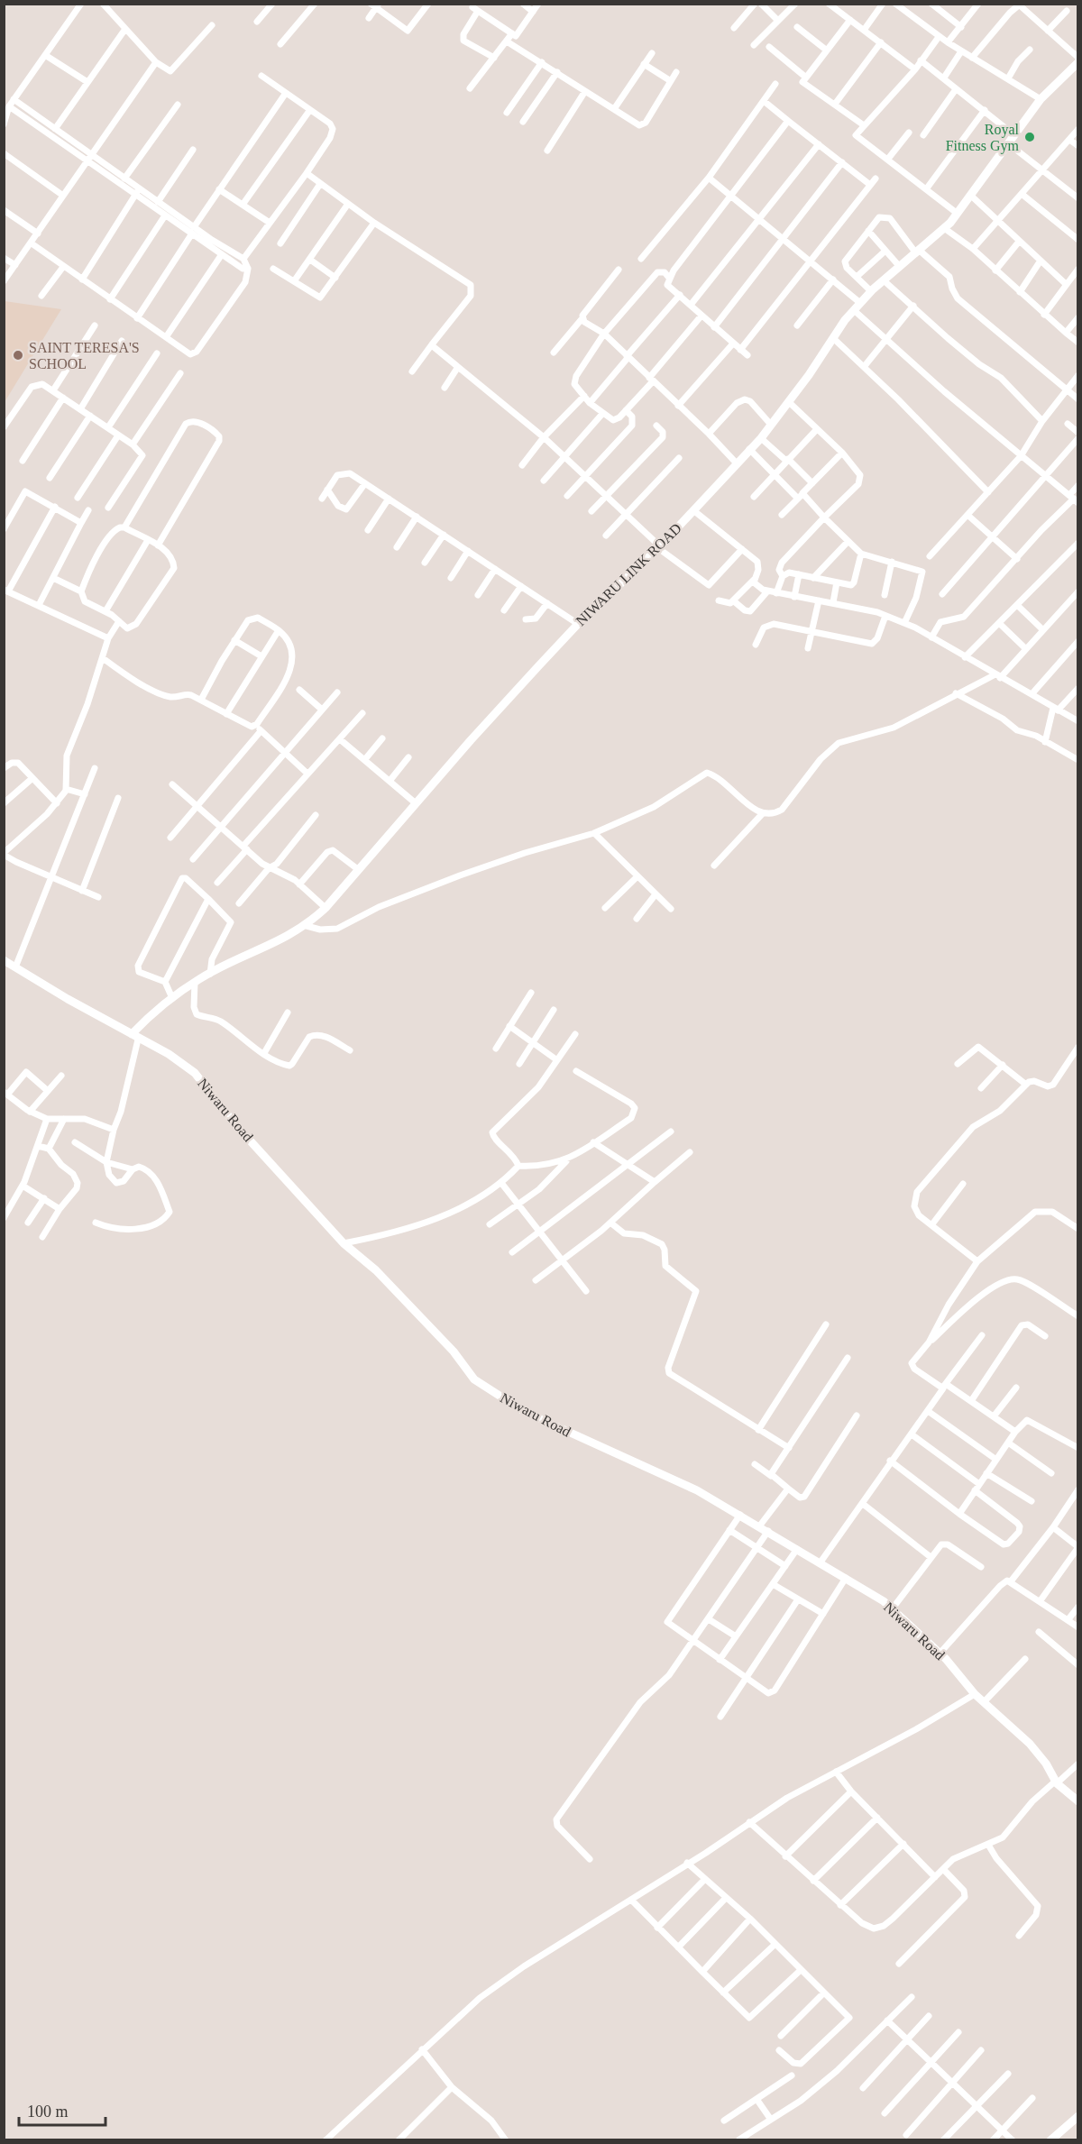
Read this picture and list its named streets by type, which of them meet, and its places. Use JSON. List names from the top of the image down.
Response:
{
  "streets": {
    "street": ["NIWARU LINK ROAD", "Niwaru Road"]
  },
  "crossings": [
    ["NIWARU LINK ROAD", "Niwaru Road"]
  ],
  "places": ["Royal Fitness Gym", "SAINT TERESA'S SCHOOL"],
  "scale_bar": "100 m"
}
